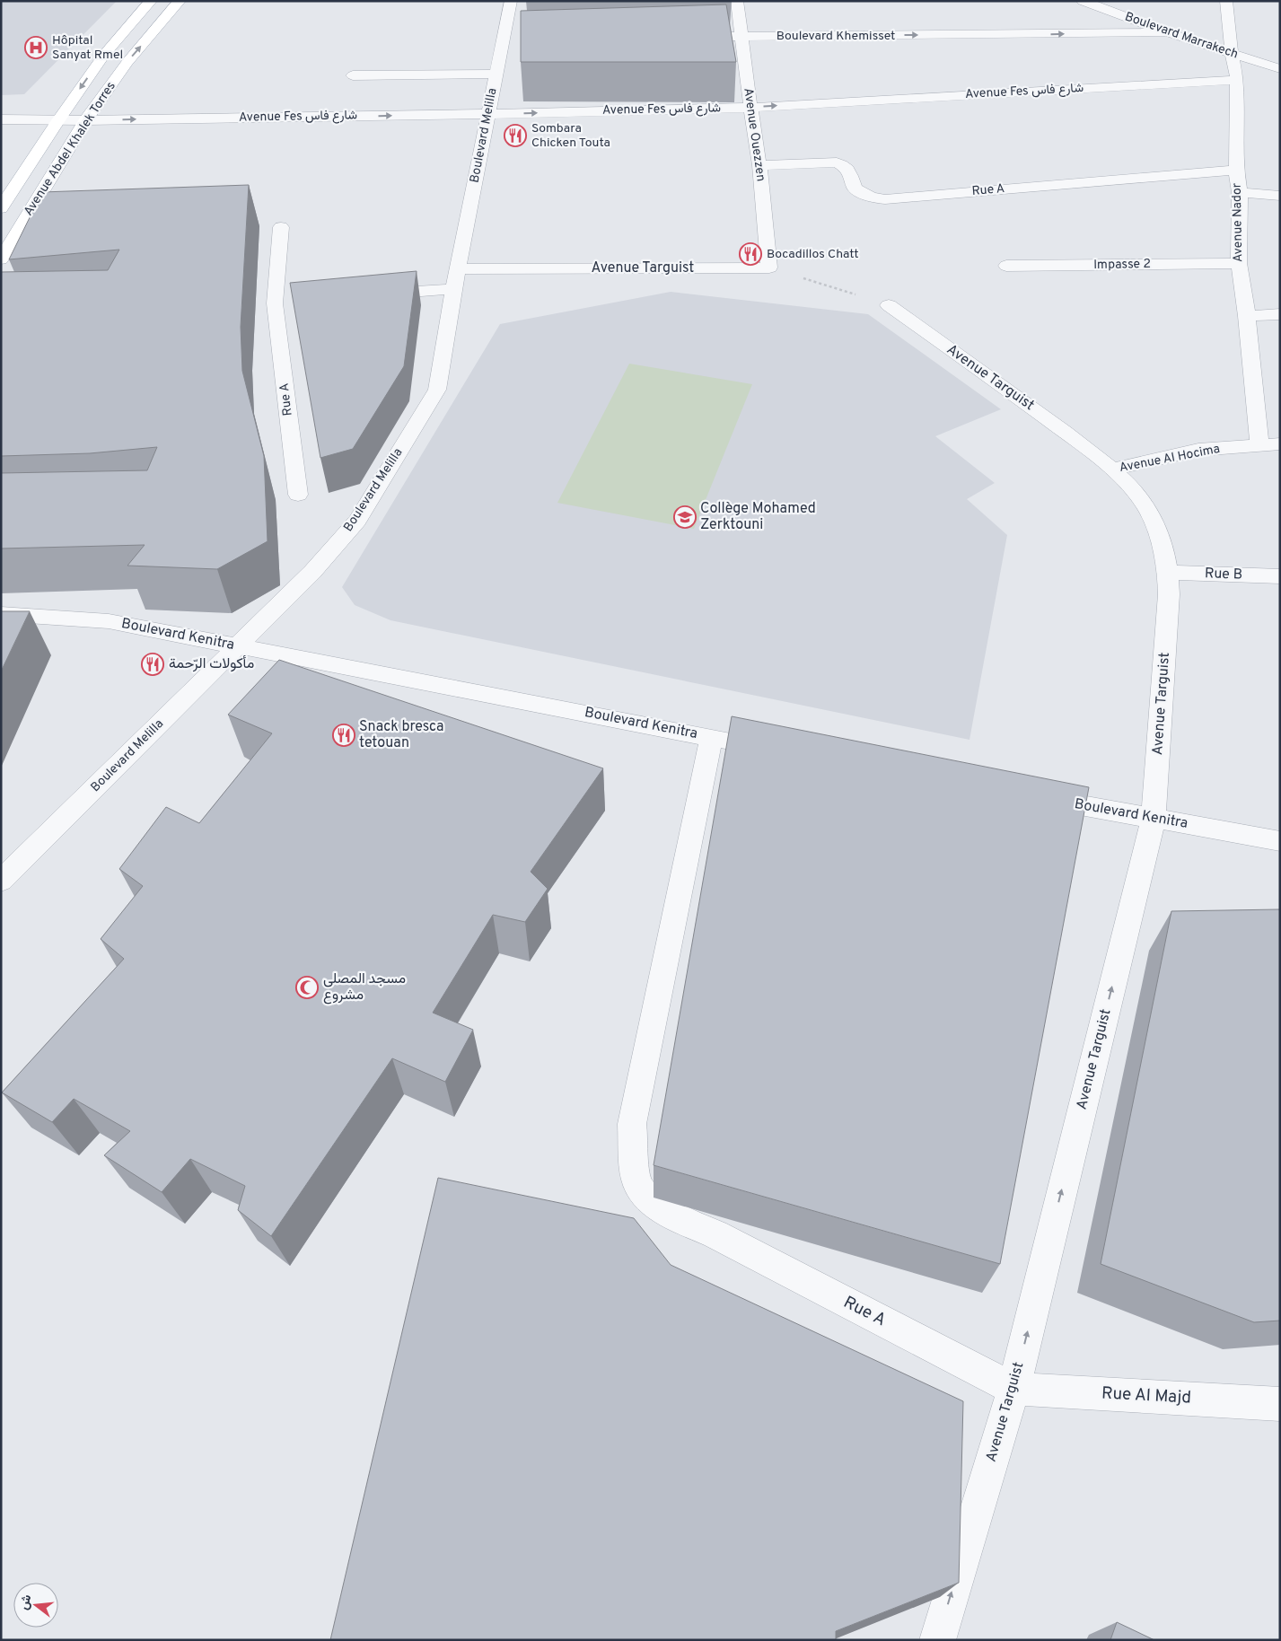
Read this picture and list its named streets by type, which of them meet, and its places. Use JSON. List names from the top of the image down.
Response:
{
  "streets": {
    "main road": ["Avenue Abdel Khalek Torres"],
    "street": [
      "Boulevard Khemisset",
      "Boulevard Marrakech",
      "Avenue Fes شارع فاس",
      "Avenue Ouezzen",
      "Boulevard Melilla",
      "Rue A",
      "Avenue Nador",
      "Impasse 2",
      "Avenue Targuist",
      "Avenue Al Hocima",
      "Rue B",
      "Boulevard Kenitra",
      "Rue Al Majd"
    ]
  },
  "crossings": [
    ["Boulevard Khemisset", "Boulevard Marrakech"],
    ["Boulevard Khemisset", "Avenue Ouezzen"],
    ["Boulevard Marrakech", "Avenue Nador"],
    ["Avenue Fes شارع فاس", "Avenue Ouezzen"],
    ["Avenue Fes شارع فاس", "Boulevard Melilla"],
    ["Avenue Fes شارع فاس", "Avenue Abdel Khalek Torres"],
    ["Avenue Fes شارع فاس", "Avenue Nador"],
    ["Avenue Ouezzen", "Rue A"],
    ["Avenue Ouezzen", "Avenue Targuist"],
    ["Boulevard Melilla", "Avenue Targuist"],
    ["Boulevard Melilla", "Boulevard Kenitra"],
    ["Rue A", "Avenue Nador"],
    ["Rue A", "Avenue Targuist"],
    ["Rue A", "Boulevard Kenitra"],
    ["Rue A", "Rue Al Majd"],
    ["Avenue Nador", "Impasse 2"],
    ["Avenue Nador", "Avenue Al Hocima"],
    ["Avenue Targuist", "Avenue Al Hocima"],
    ["Avenue Targuist", "Rue B"],
    ["Avenue Targuist", "Boulevard Kenitra"],
    ["Avenue Targuist", "Rue Al Majd"]
  ],
  "one_way": ["Boulevard Khemisset", "Avenue Fes شارع فاس", "Avenue Targuist"],
  "places": {
    "hospital": ["Hôpital Sanyat Rmel"],
    "restaurant": [
      "Sombara Chicken Touta",
      "Bocadillos Chatt",
      "مأكولات الرّحمة",
      "Snack bresca tetouan"
    ],
    "school or university": ["Collège Mohamed Zerktouni"],
    "mosque": ["مسجد المصلى مشروع"]
  },
  "north": "left"
}
